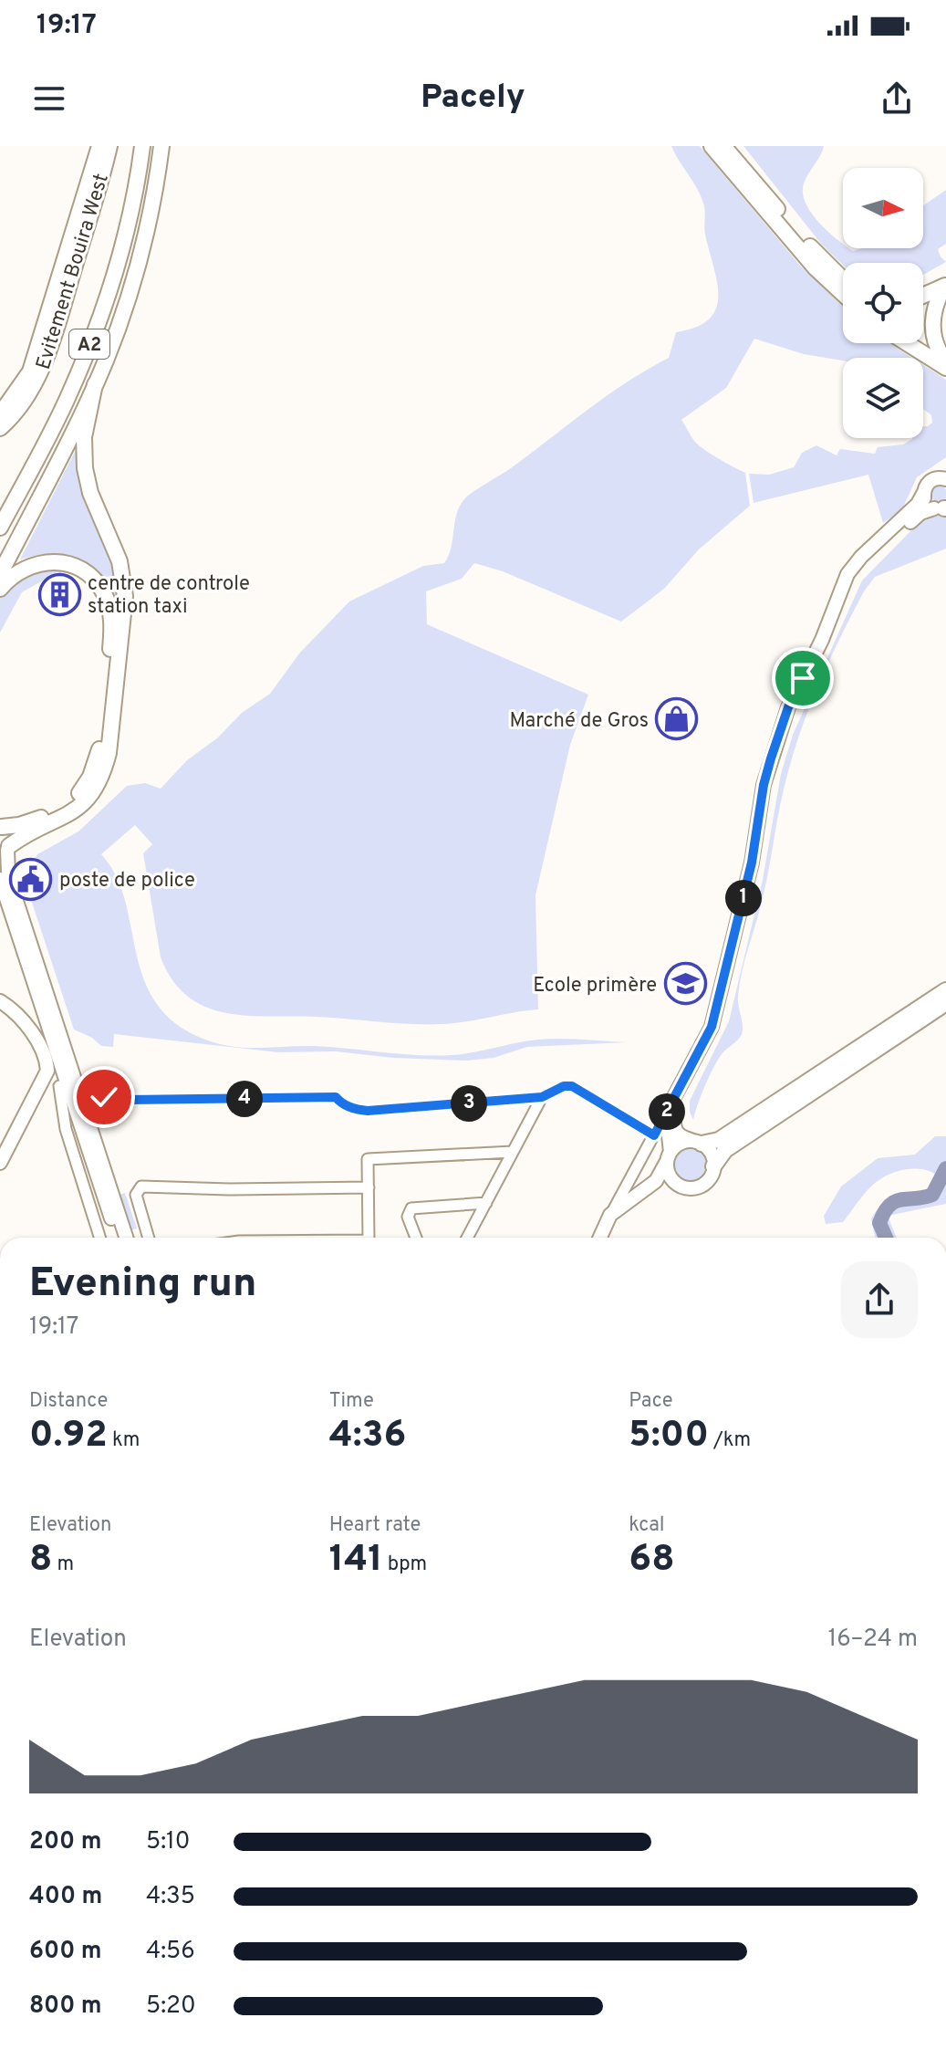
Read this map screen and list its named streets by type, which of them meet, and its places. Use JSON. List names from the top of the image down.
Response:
{
  "streets": {
    "highway": ["Evitement Bouira West", "A2"]
  },
  "places": {
    "building": ["centre de controle station taxi"],
    "shop": ["Marché de Gros"],
    "public building": ["poste de police"],
    "school or university": ["Ecole primère"]
  },
  "north": "right",
  "page": {
    "status": "19:17",
    "header": "Pacely",
    "pins": [
      "1",
      "4",
      "3",
      "2"
    ],
    "heading": ["Evening run", "19:17"],
    "stats": [
      ["Distance", "0.92 km"],
      ["Time", "4:36"],
      ["Pace", "5:00 /km"],
      ["Elevation", "8 m"],
      ["Heart rate", "141 bpm"],
      ["kcal", "68"]
    ],
    "chart": ["Elevation", "16–24 m"],
    "list": [
      {
        "name": "200 m",
        "note": "5:10"
      },
      {
        "name": "400 m",
        "note": "4:35"
      },
      {
        "name": "600 m",
        "note": "4:56"
      },
      {
        "name": "800 m",
        "note": "5:20"
      }
    ]
  }
}
